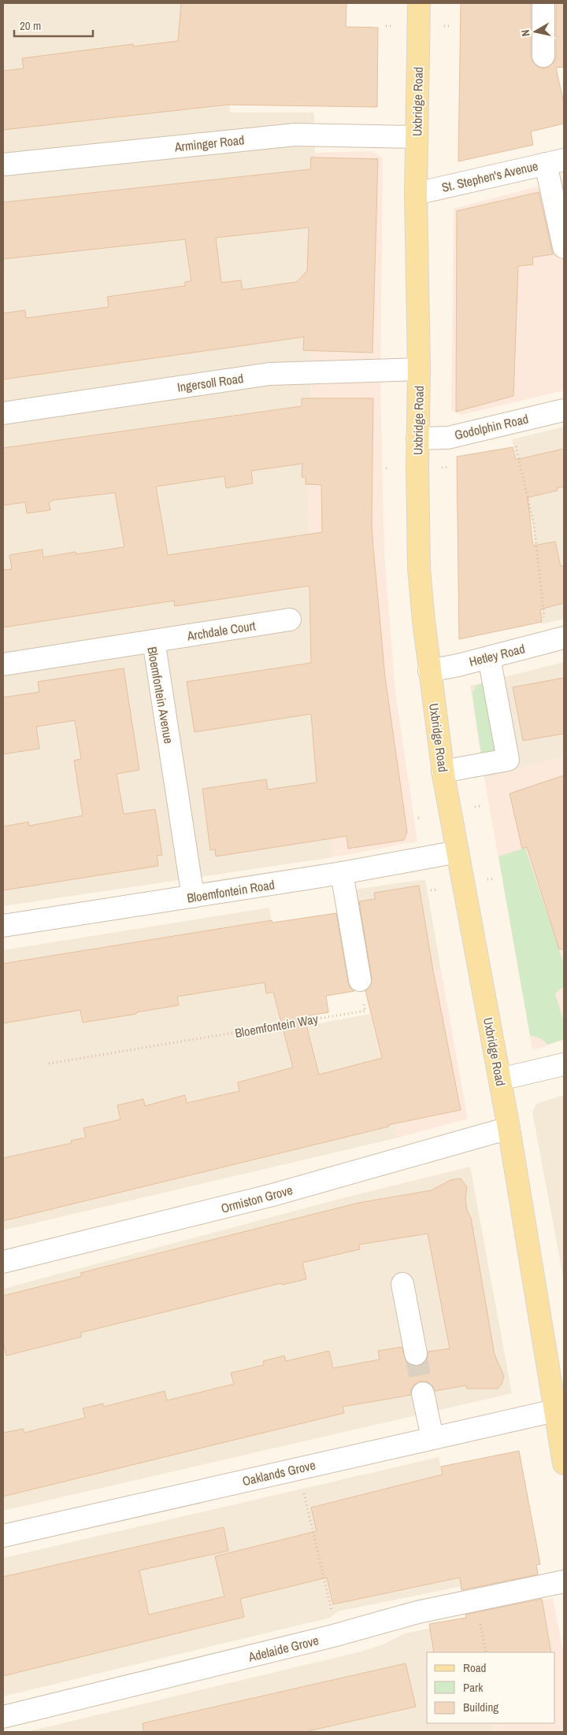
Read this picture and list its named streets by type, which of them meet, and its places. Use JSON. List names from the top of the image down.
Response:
{
  "streets": {
    "main road": ["Uxbridge Road"],
    "street": [
      "Arminger Road",
      "St. Stephen's Avenue",
      "Ingersoll Road",
      "Godolphin Road",
      "Archdale Court",
      "Hetley Road",
      "Bloemfontein Avenue",
      "Bloemfontein Road",
      "Ormiston Grove",
      "Oaklands Grove",
      "Adelaide Grove"
    ],
    "path": ["Bloemfontein Way"]
  },
  "crossings": [
    ["Uxbridge Road", "Arminger Road"],
    ["Uxbridge Road", "St. Stephen's Avenue"],
    ["Uxbridge Road", "Ingersoll Road"],
    ["Uxbridge Road", "Godolphin Road"],
    ["Uxbridge Road", "Hetley Road"],
    ["Uxbridge Road", "Bloemfontein Road"],
    ["Uxbridge Road", "Ormiston Grove"],
    ["Uxbridge Road", "Oaklands Grove"],
    ["Archdale Court", "Bloemfontein Avenue"],
    ["Bloemfontein Avenue", "Bloemfontein Road"]
  ],
  "legend": ["Road", "Park", "Building"],
  "scale_bar": "20 m",
  "north": "left"
}
